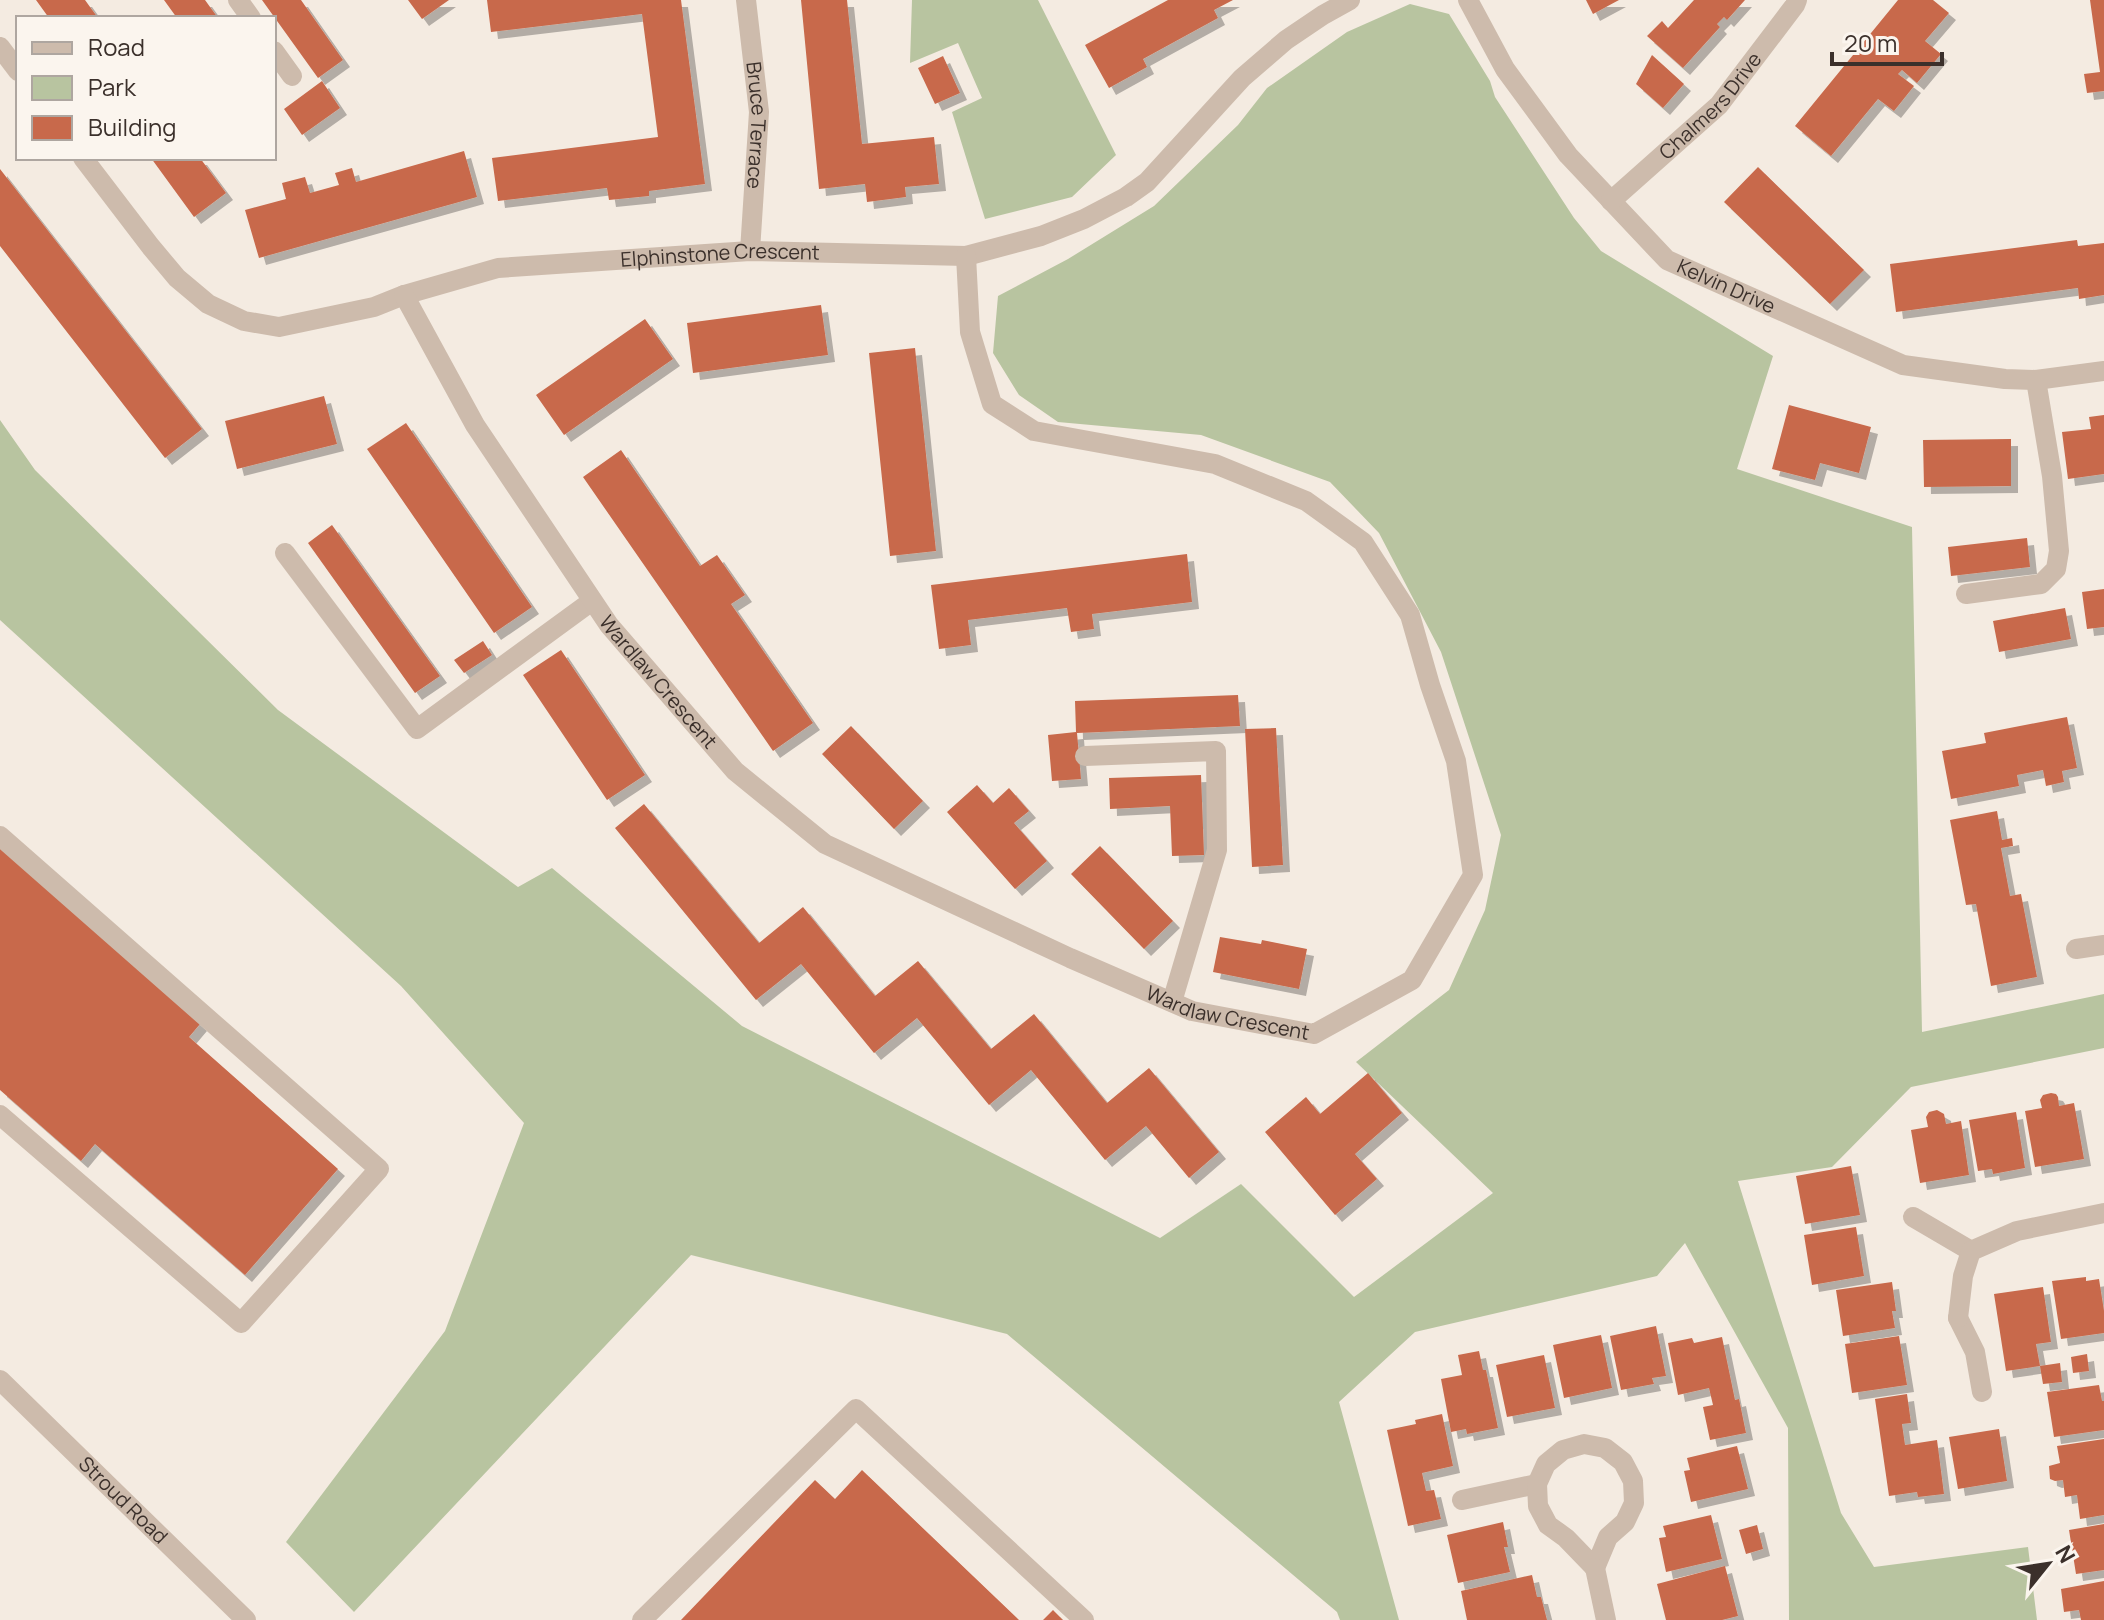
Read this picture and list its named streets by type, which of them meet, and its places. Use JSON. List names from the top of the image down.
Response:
{
  "streets": {
    "street": [
      "Chalmers Drive",
      "Bruce Terrace",
      "Elphinstone Crescent",
      "Kelvin Drive",
      "Wardlaw Crescent",
      "Stroud Road"
    ]
  },
  "crossings": [
    ["Chalmers Drive", "Kelvin Drive"],
    ["Bruce Terrace", "Elphinstone Crescent"],
    ["Elphinstone Crescent", "Wardlaw Crescent"]
  ],
  "legend": ["Road", "Park", "Building"],
  "scale_bar": "20 m",
  "north": "top right"
}
